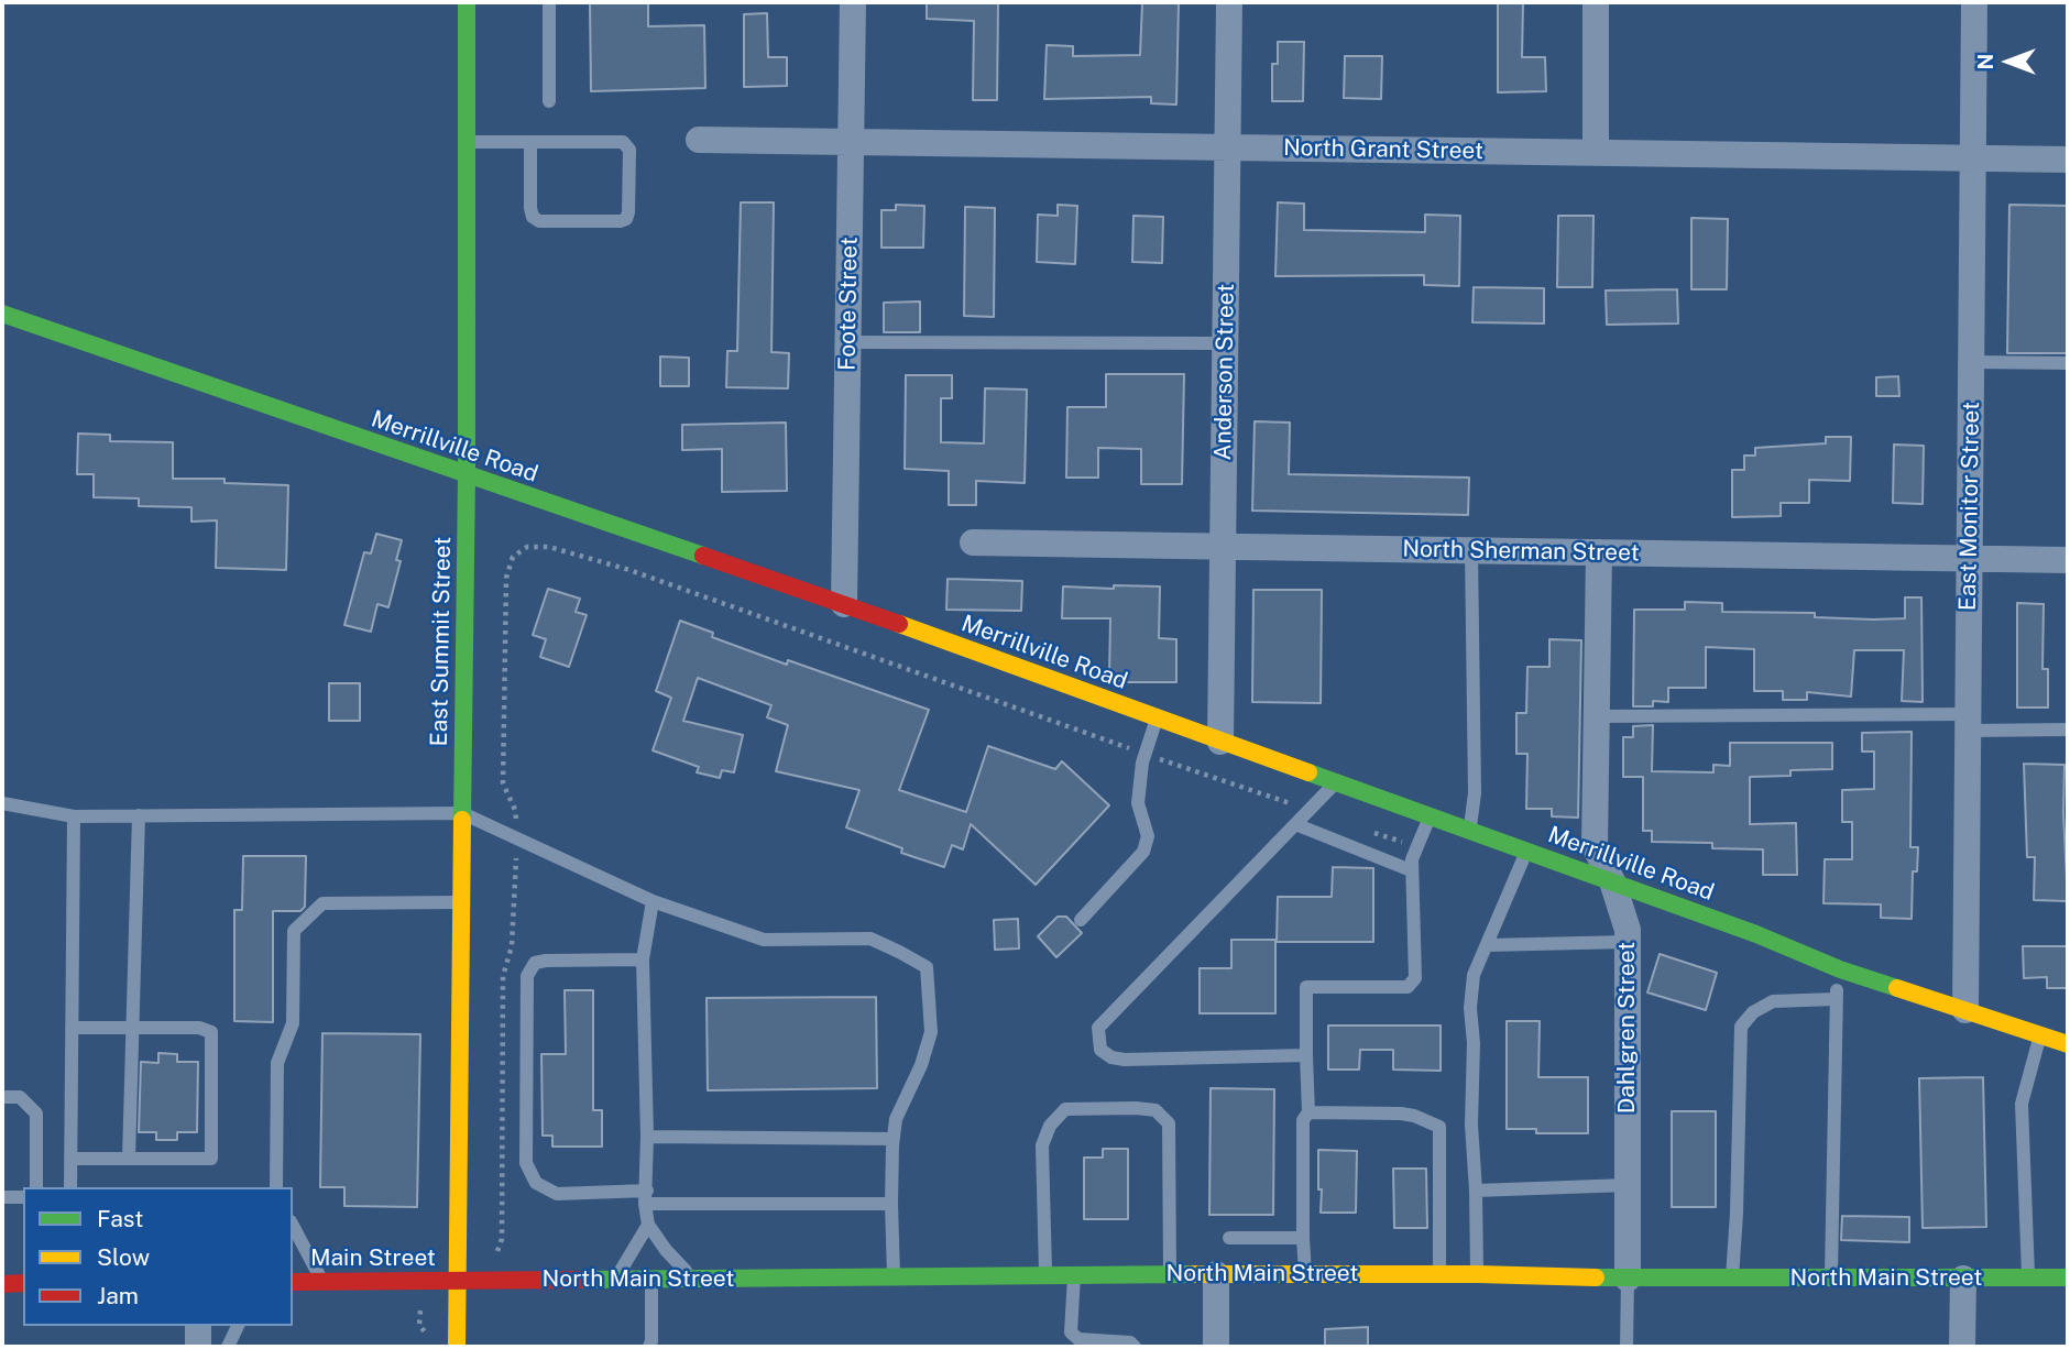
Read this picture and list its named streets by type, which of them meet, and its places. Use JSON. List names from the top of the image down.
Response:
{
  "streets": {
    "street": [
      "North Grant Street",
      "Foote Street",
      "Anderson Street",
      "Merrillville Road",
      "East Monitor Street",
      "North Sherman Street",
      "East Summit Street",
      "Dahlgren Street",
      "Main Street",
      "North Main Street"
    ]
  },
  "crossings": [
    ["North Grant Street", "Foote Street"],
    ["North Grant Street", "Anderson Street"],
    ["North Grant Street", "East Monitor Street"],
    ["Foote Street", "Merrillville Road"],
    ["Anderson Street", "Merrillville Road"],
    ["Anderson Street", "North Sherman Street"],
    ["Merrillville Road", "East Monitor Street"],
    ["Merrillville Road", "East Summit Street"],
    ["Merrillville Road", "Dahlgren Street"],
    ["East Monitor Street", "North Sherman Street"],
    ["North Sherman Street", "Dahlgren Street"],
    ["East Summit Street", "Main Street"],
    ["East Summit Street", "North Main Street"],
    ["Dahlgren Street", "North Main Street"],
    ["Main Street", "North Main Street"]
  ],
  "legend": ["Fast", "Slow", "Jam"],
  "north": "left"
}
